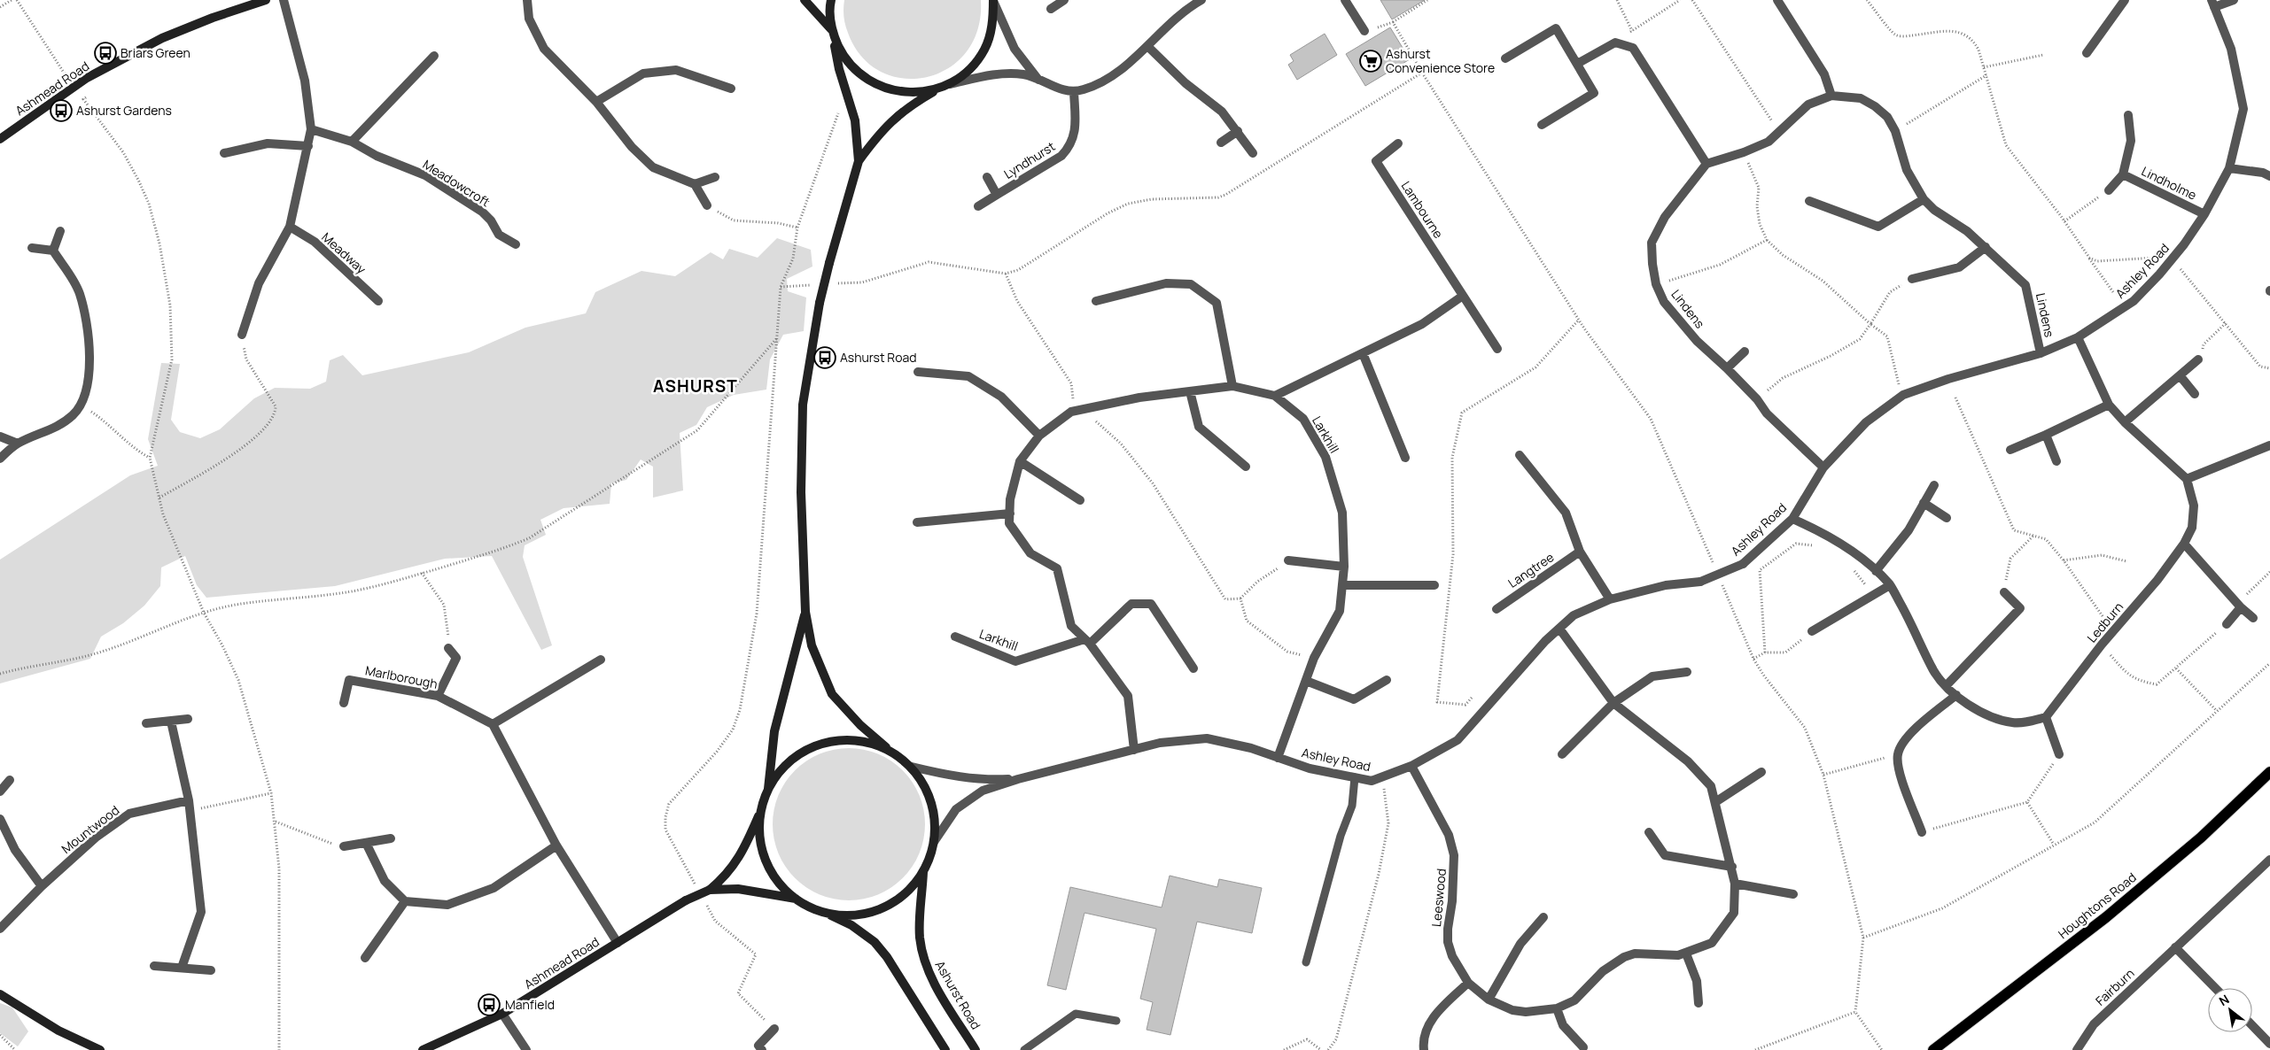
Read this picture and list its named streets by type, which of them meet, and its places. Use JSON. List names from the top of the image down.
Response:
{
  "streets": {
    "main road": ["Houghtons Road"],
    "street": [
      "Ashmead Road",
      "Lyndhurst",
      "Meadowcroft",
      "Lindholme",
      "Lambourne",
      "Meadway",
      "Ashley Road",
      "Lindens",
      "Larkhill",
      "Langtree",
      "Ledburn",
      "Marlborough",
      "Mountwood",
      "Leeswood",
      "Fairburn",
      "Ashurst Road"
    ]
  },
  "crossings": [
    ["Lindholme", "Ashley Road"],
    ["Ashley Road", "Lindens"],
    ["Ashley Road", "Larkhill"],
    ["Ashley Road", "Leeswood"]
  ],
  "districts": ["ASHURST"],
  "places": {
    "bus stop": [
      "Briars Green",
      "Ashurst Gardens",
      "Ashurst Road",
      "Manfield"
    ],
    "supermarket": ["Ashurst Convenience Store"]
  },
  "north": "top left"
}
